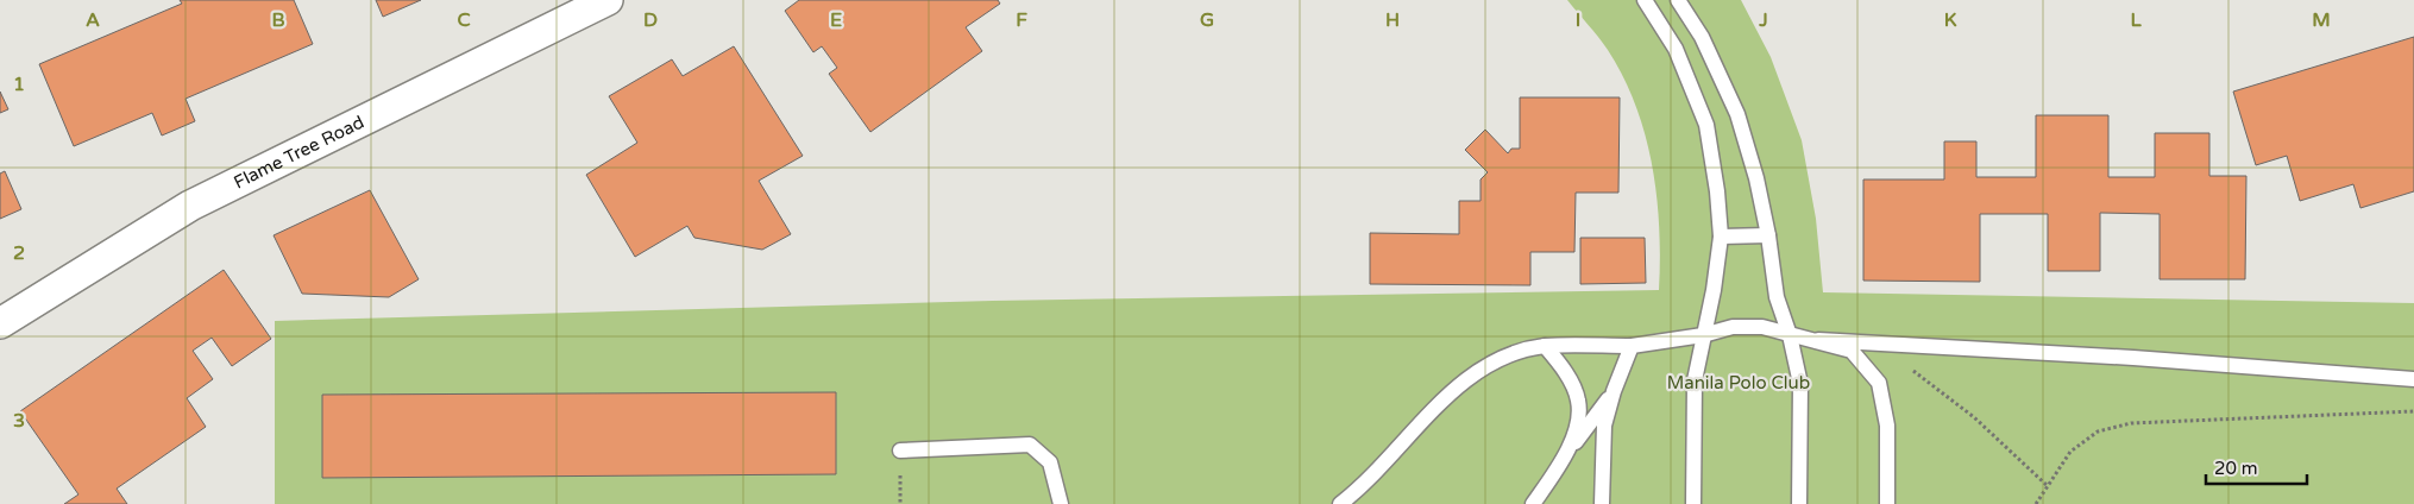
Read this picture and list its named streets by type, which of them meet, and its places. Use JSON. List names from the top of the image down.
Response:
{
  "streets": {
    "street": ["Flame Tree Road"]
  },
  "parks": ["Manila Polo Club"],
  "scale_bar": "20 m",
  "grid": {
    "columns": [
      "A",
      "B",
      "C",
      "D",
      "E",
      "F",
      "G",
      "H",
      "I",
      "J",
      "K",
      "L",
      "M"
    ],
    "rows": ["1", "2", "3"]
  }
}
